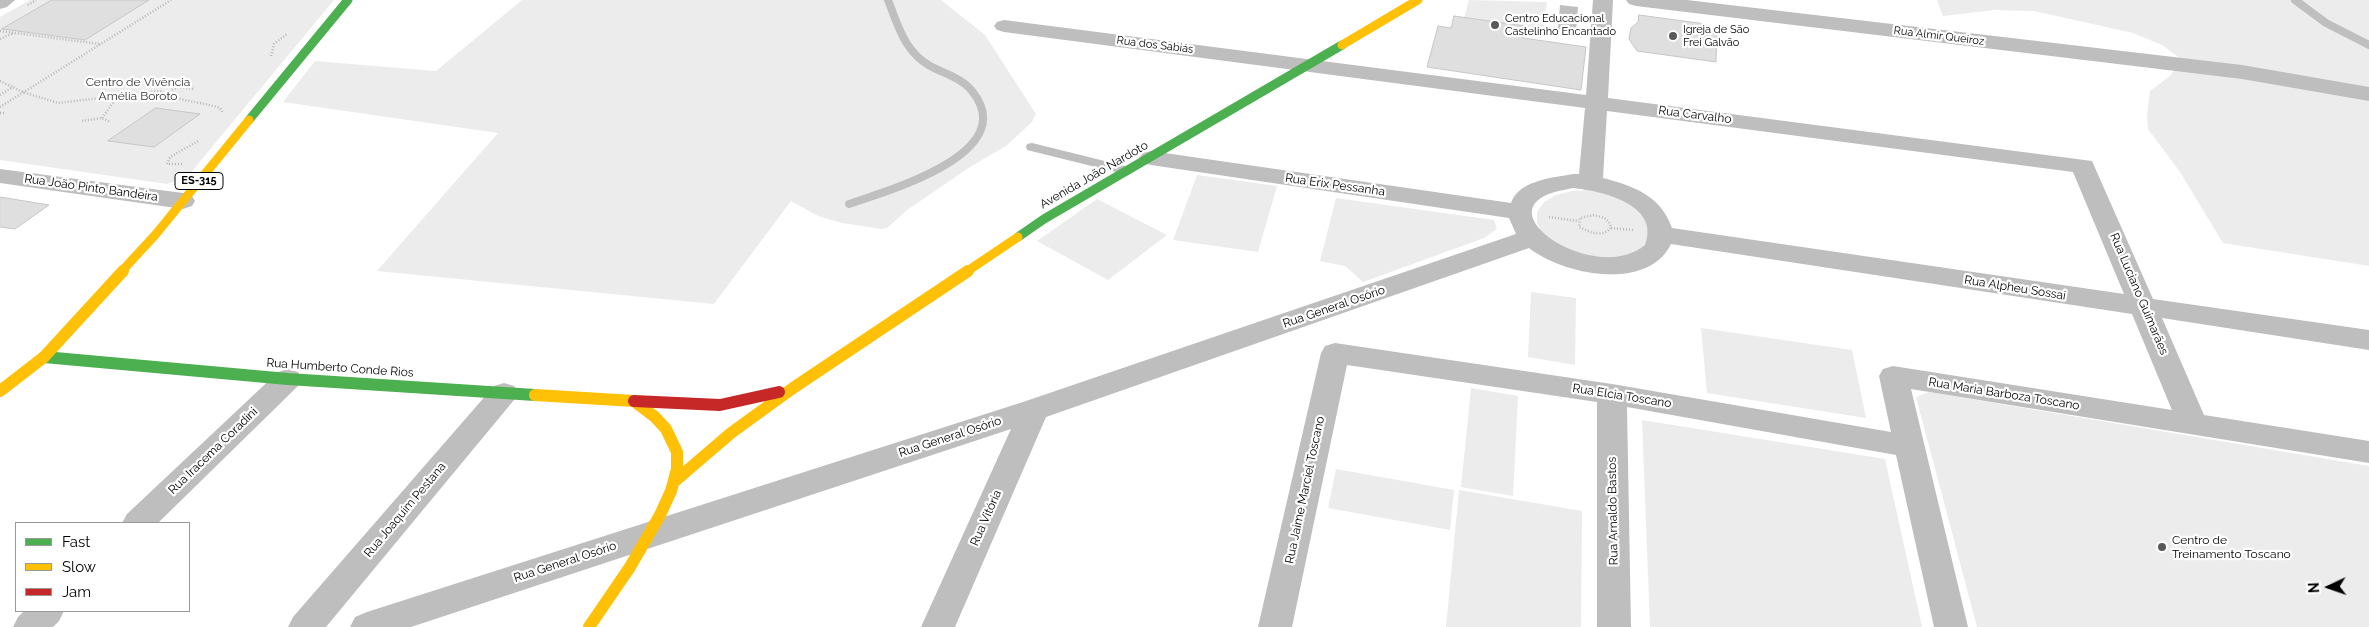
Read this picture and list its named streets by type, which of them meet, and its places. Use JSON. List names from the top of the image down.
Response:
{
  "streets": {
    "main road": ["Avenida João Nardoto", "ES-315", "Rua Humberto Conde Rios"],
    "street": [
      "Rua Almir Queiroz",
      "Rua dos Sabiás",
      "Rua Carvalho",
      "Rua Erix Pessanha",
      "Rua João Pinto Bandeira",
      "Rua Alpheu Sossai",
      "Rua Luciano Guimarães",
      "Rua General Osório",
      "Rua Maria Barboza Toscano",
      "Rua Elcia Toscano",
      "Rua Iracema Coradini",
      "Rua Jaime Marciel Toscano",
      "Rua Joaquim Pestana",
      "Rua Arnaldo Bastos",
      "Rua Vitória"
    ]
  },
  "crossings": [
    ["Rua dos Sabiás", "Rua Carvalho"],
    ["Rua dos Sabiás", "Avenida João Nardoto"],
    ["Rua Carvalho", "Avenida João Nardoto"],
    ["Rua Carvalho", "Rua Luciano Guimarães"],
    ["Avenida João Nardoto", "Rua Erix Pessanha"],
    ["Avenida João Nardoto", "Rua Humberto Conde Rios"],
    ["ES-315", "Rua João Pinto Bandeira"],
    ["ES-315", "Rua Humberto Conde Rios"],
    ["Rua Erix Pessanha", "Rua General Osório"],
    ["Rua Alpheu Sossai", "Rua Luciano Guimarães"],
    ["Rua Luciano Guimarães", "Rua Maria Barboza Toscano"],
    ["Rua General Osório", "Rua Vitória"],
    ["Rua Humberto Conde Rios", "Rua Iracema Coradini"],
    ["Rua Humberto Conde Rios", "Rua Joaquim Pestana"],
    ["Rua Maria Barboza Toscano", "Rua Elcia Toscano"],
    ["Rua Elcia Toscano", "Rua Jaime Marciel Toscano"],
    ["Rua Elcia Toscano", "Rua Arnaldo Bastos"]
  ],
  "parks": ["Centro de Vivência Amélia Boroto"],
  "places": ["Centro Educacional Castelinho Encantado", "Igreja de São Frei Galvão", "Centro de Treinamento Toscano"],
  "legend": ["Fast", "Slow", "Jam"],
  "north": "left"
}
